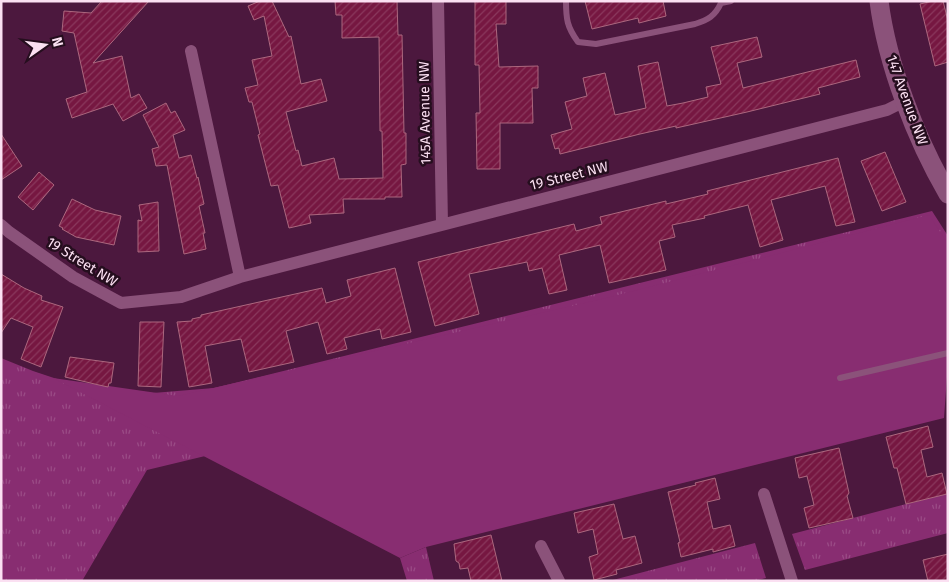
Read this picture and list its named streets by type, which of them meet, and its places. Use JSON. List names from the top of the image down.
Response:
{
  "streets": {
    "street": ["147 Avenue NW", "145A Avenue NW", "19 Street NW"]
  },
  "crossings": [
    ["147 Avenue NW", "19 Street NW"],
    ["145A Avenue NW", "19 Street NW"]
  ],
  "north": "right"
}
